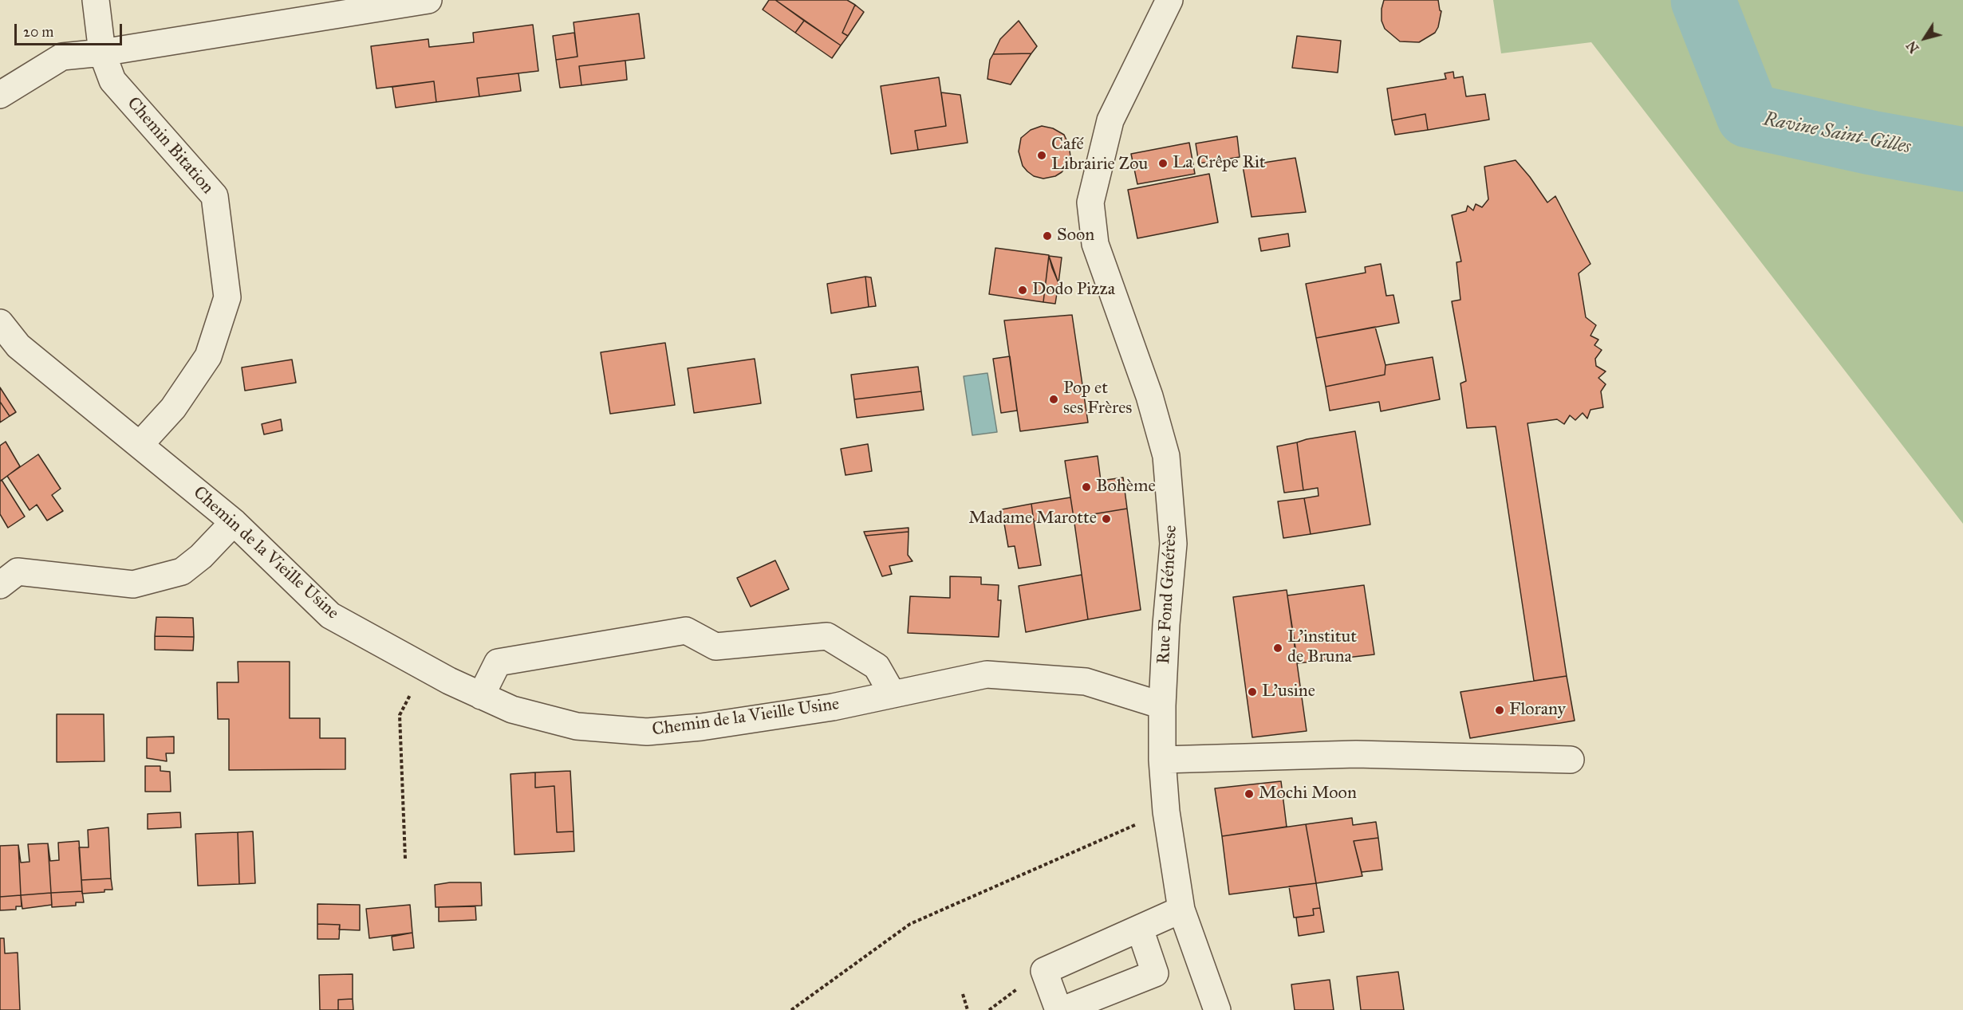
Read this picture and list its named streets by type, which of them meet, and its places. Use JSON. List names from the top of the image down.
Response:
{
  "streets": {
    "street": ["Chemin Bitation", "Chemin de la Vieille Usine", "Rue Fond Générèse"]
  },
  "crossings": [
    ["Chemin Bitation", "Chemin de la Vieille Usine"],
    ["Chemin de la Vieille Usine", "Rue Fond Générèse"]
  ],
  "water": ["Ravine Saint-Gilles"],
  "places": [
    "Café Librairie Zou",
    "La Crêpe Rit",
    "Soon",
    "Dodo Pizza",
    "Pop et ses Frères",
    "Bohème",
    "Madame Marotte",
    "L'institut de Bruna",
    "L’usine",
    "Florany",
    "Mochi Moon"
  ],
  "scale_bar": "20 m",
  "north": "bottom left"
}
